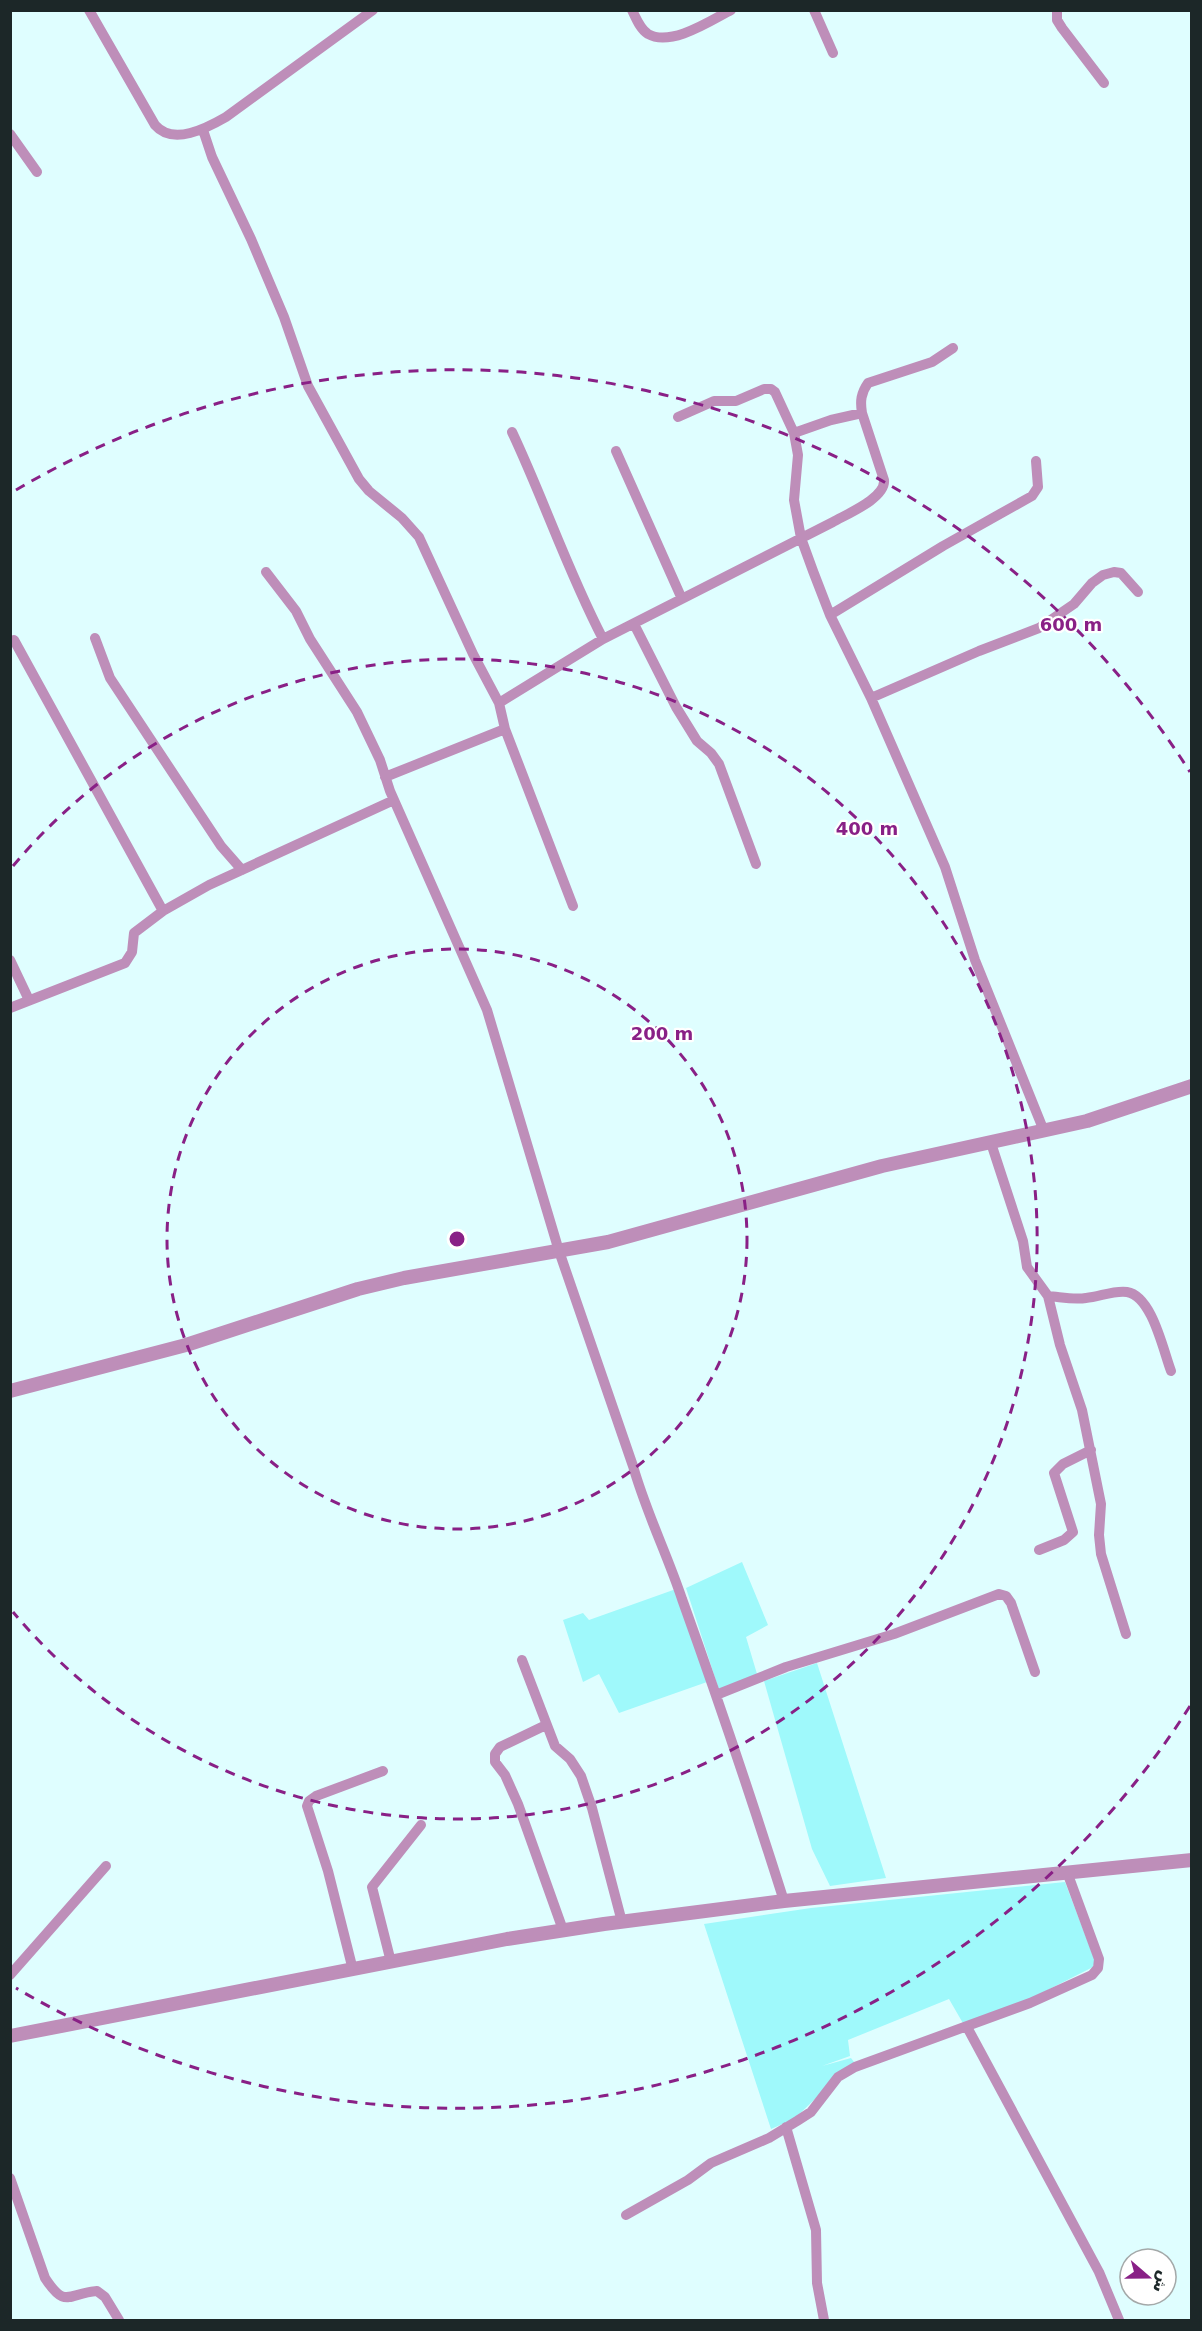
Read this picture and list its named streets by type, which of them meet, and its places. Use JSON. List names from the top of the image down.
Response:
{
  "north": "right",
  "rings": ["600 m", "400 m", "200 m"]
}
